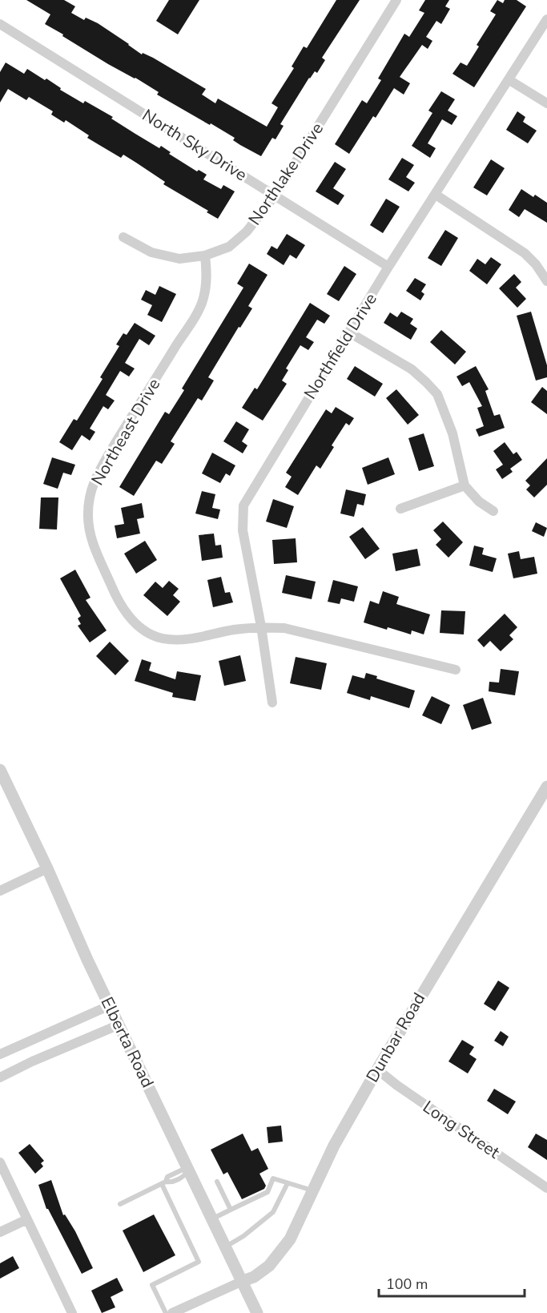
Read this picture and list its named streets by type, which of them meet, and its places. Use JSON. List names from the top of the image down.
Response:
{
  "streets": {
    "street": [
      "North Sky Drive",
      "Northlake Drive",
      "Northfield Drive",
      "Northeast Drive",
      "Dunbar Road",
      "Elberta Road",
      "Long Street"
    ]
  },
  "crossings": [
    ["North Sky Drive", "Northlake Drive"],
    ["North Sky Drive", "Northfield Drive"],
    ["Northlake Drive", "Northeast Drive"],
    ["Northfield Drive", "Northeast Drive"],
    ["Dunbar Road", "Elberta Road"],
    ["Dunbar Road", "Long Street"]
  ],
  "scale_bar": "100 m"
}
